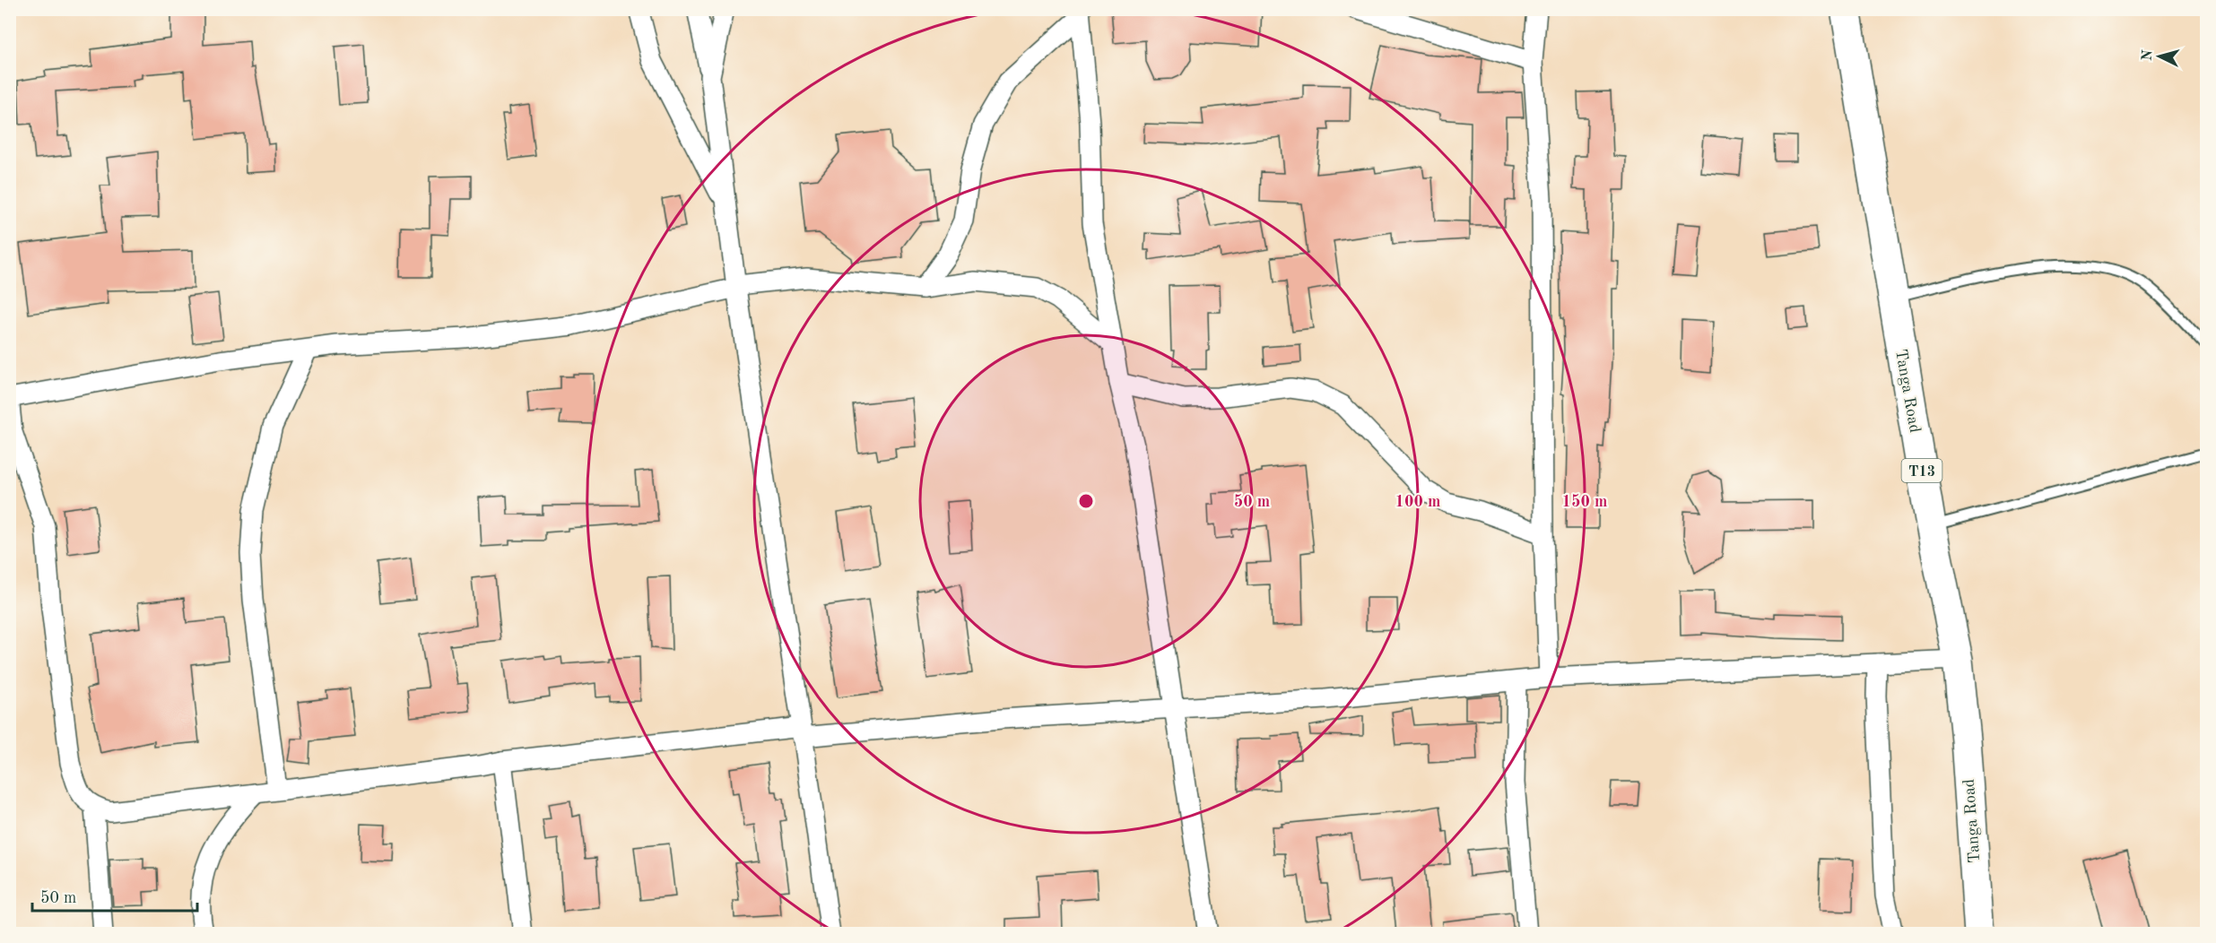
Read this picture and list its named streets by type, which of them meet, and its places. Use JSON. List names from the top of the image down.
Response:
{
  "streets": {
    "highway": ["Tanga Road", "T13"]
  },
  "scale_bar": "50 m",
  "north": "left",
  "rings": ["50 m", "100 m", "150 m"]
}
